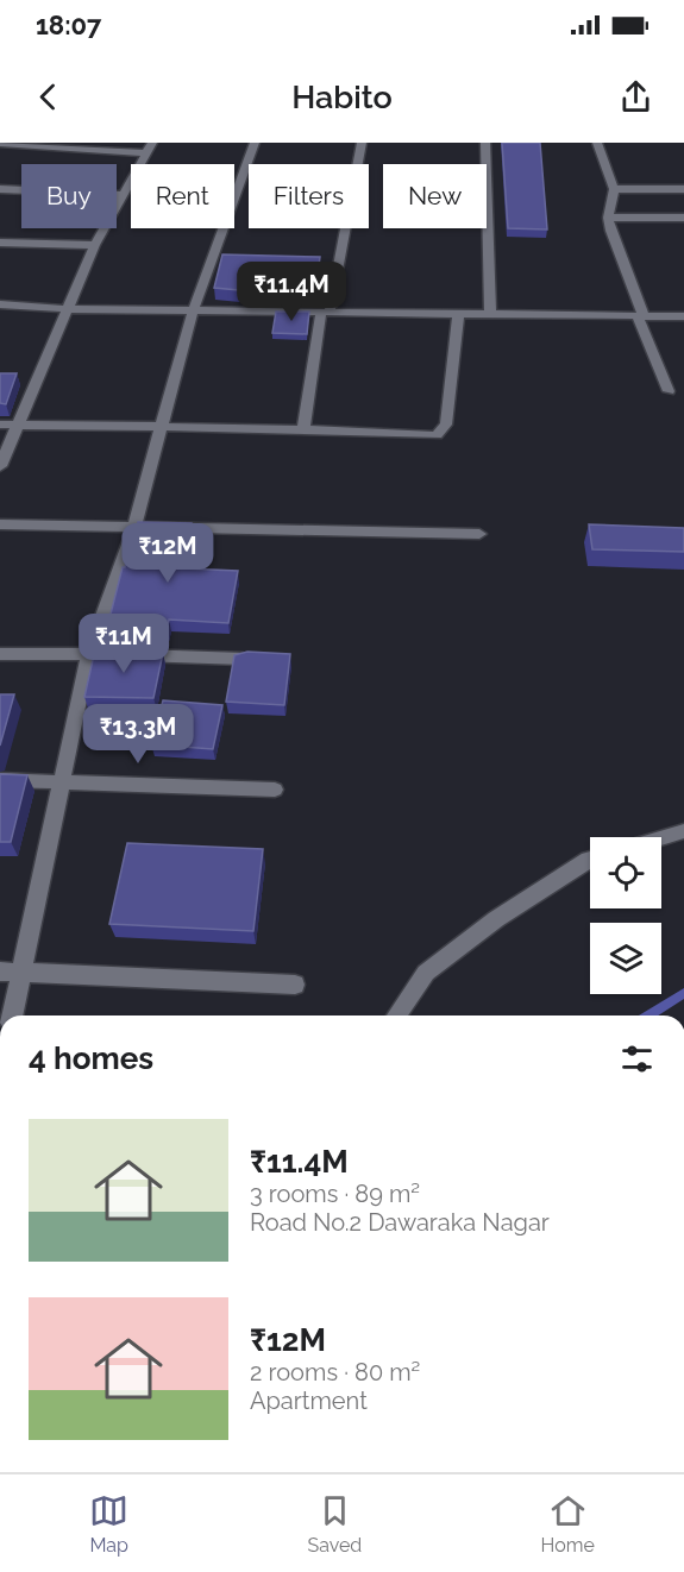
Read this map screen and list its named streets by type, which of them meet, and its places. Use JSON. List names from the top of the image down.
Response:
{
  "page": {
    "status": "18:07",
    "header": "Habito",
    "chip": [
      "Buy",
      "Rent",
      "Filters",
      "New"
    ],
    "price": [
      "₹11.4M",
      "₹12M",
      "₹11M",
      "₹13.3M"
    ],
    "heading": "4 homes",
    "list": [
      {
        "name": "₹11.4M",
        "note": "3 rooms · 89 m² · Road No.2 Dawaraka Nagar"
      },
      {
        "name": "₹12M",
        "note": "2 rooms · 80 m² · Apartment"
      }
    ],
    "tabs": ["Map", "Saved", "Home"]
  }
}
